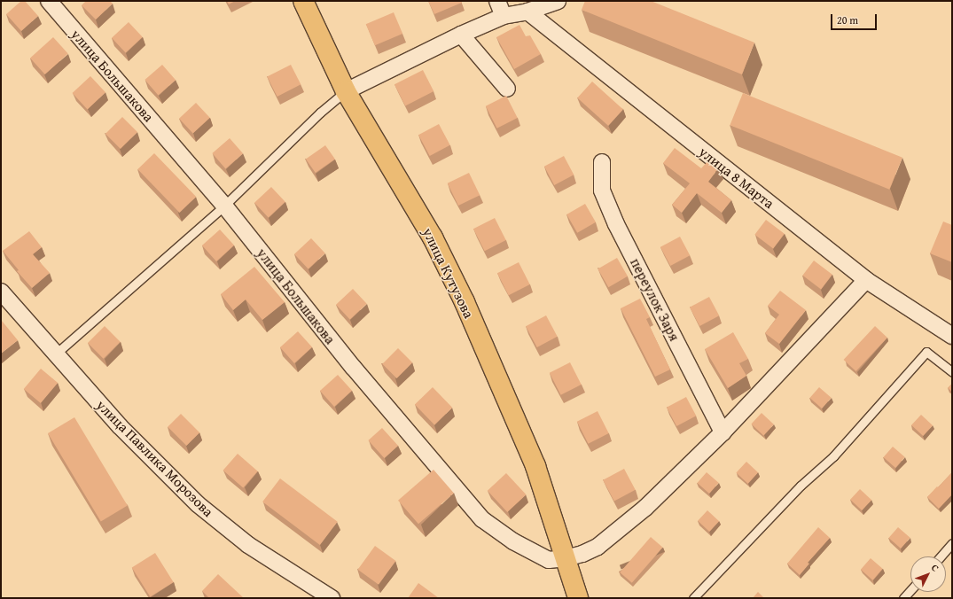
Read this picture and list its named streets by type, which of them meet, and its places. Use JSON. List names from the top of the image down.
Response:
{
  "streets": {
    "main road": ["улица Кутузова"],
    "street": [
      "улица Большакова",
      "улица 8 Марта",
      "переулок Заря",
      "улица Павлика Морозова"
    ]
  },
  "crossings": [
    ["улица Большакова", "улица Кутузова"]
  ],
  "scale_bar": "20 m",
  "north": "top right"
}
